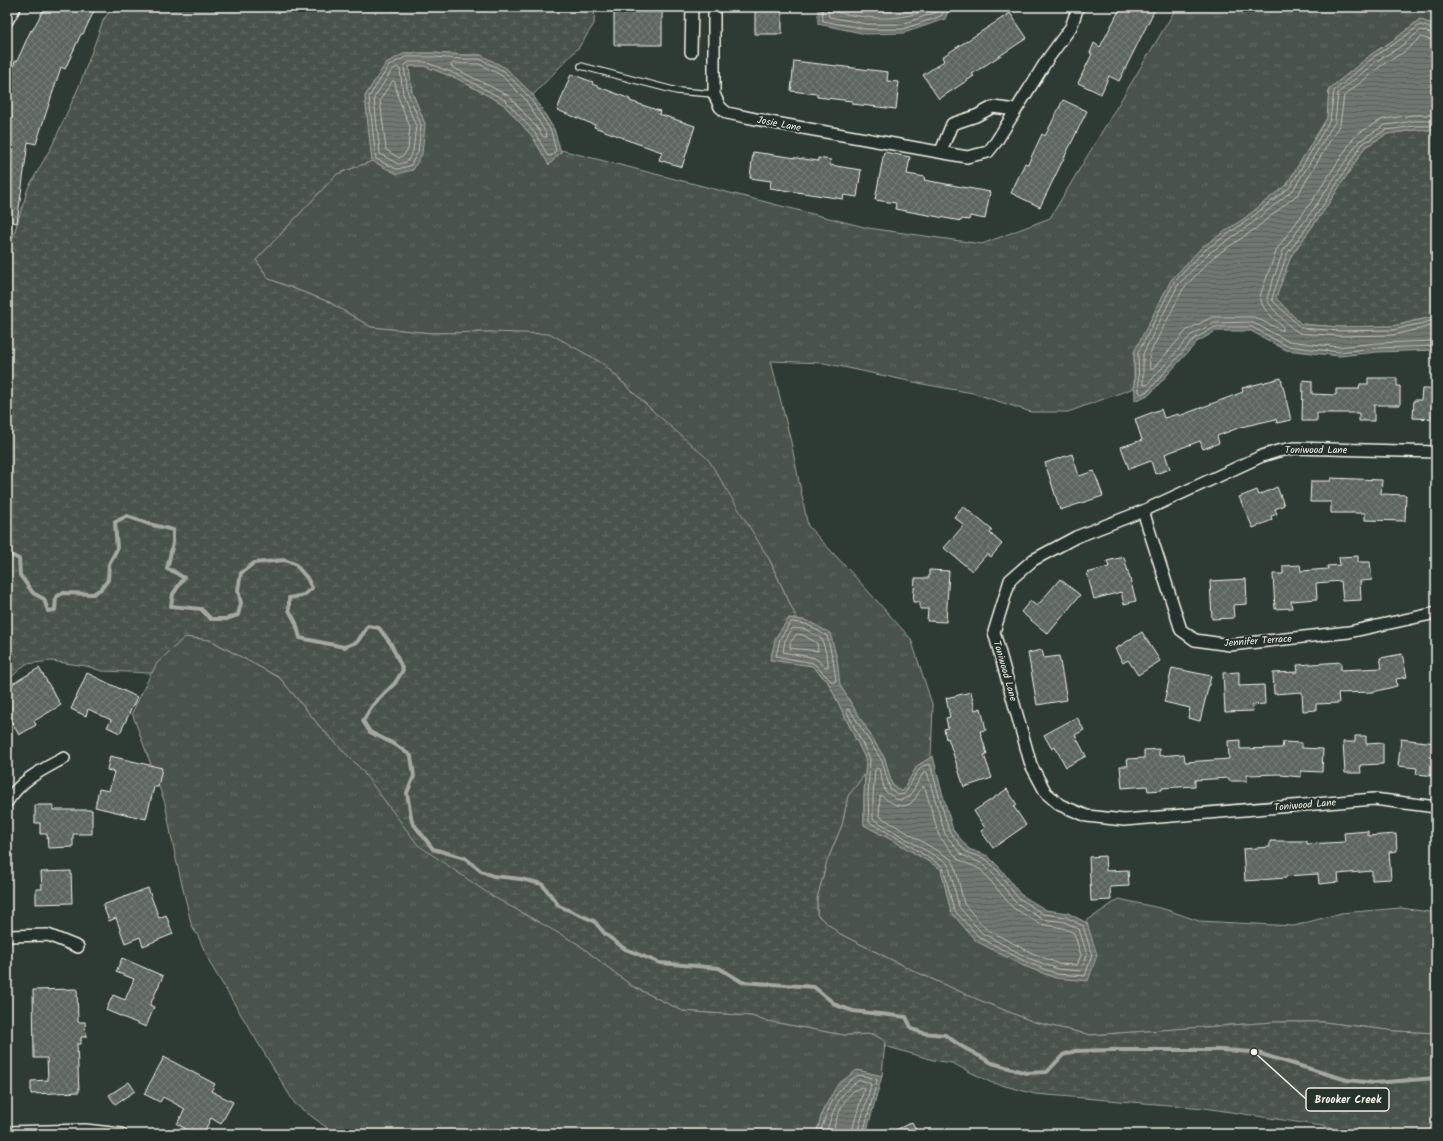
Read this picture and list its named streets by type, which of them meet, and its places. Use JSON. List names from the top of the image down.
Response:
{
  "streets": {
    "street": ["Josie Lane", "Toniwood Lane", "Jennifer Terrace"]
  },
  "crossings": [
    ["Toniwood Lane", "Jennifer Terrace"]
  ],
  "places": ["Brooker Creek"]
}
